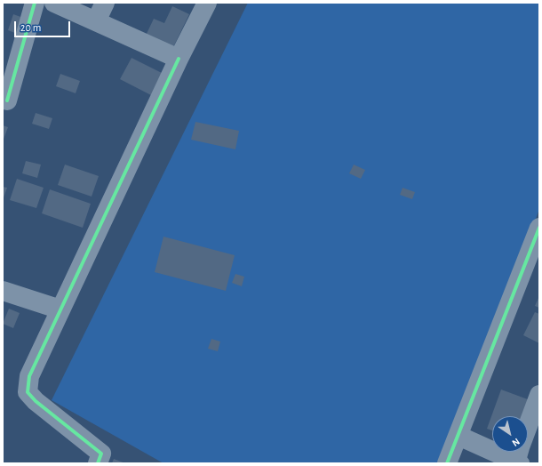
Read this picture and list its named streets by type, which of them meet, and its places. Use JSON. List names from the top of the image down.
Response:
{
  "scale_bar": "20 m",
  "north": "bottom right"
}
